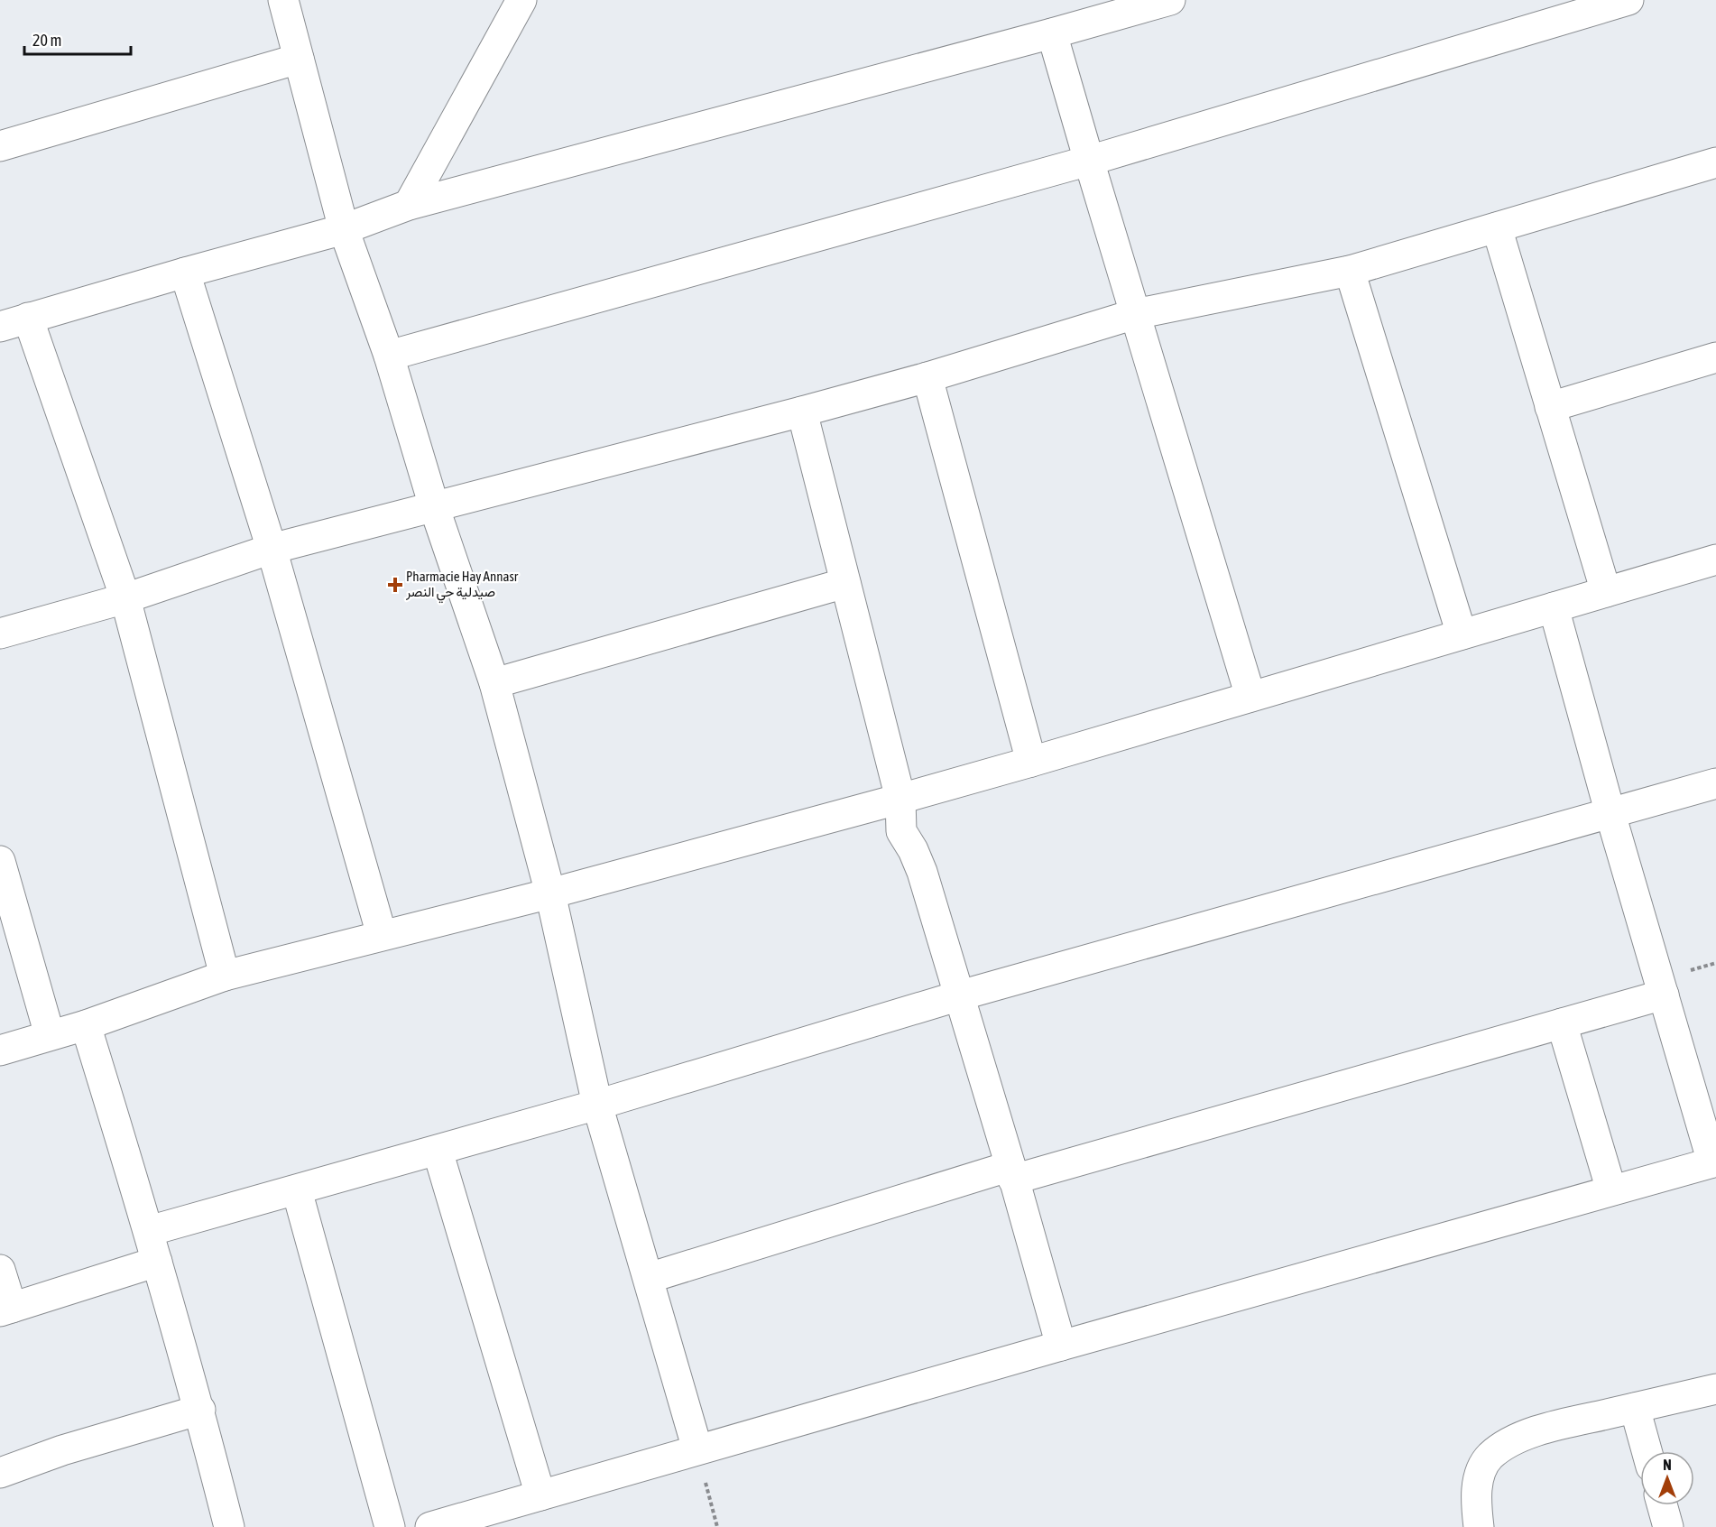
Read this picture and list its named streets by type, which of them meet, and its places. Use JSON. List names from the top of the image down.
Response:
{
  "places": {
    "health": ["Pharmacie Hay Annasr صيدلية حي النصر"]
  },
  "scale_bar": "20 m",
  "north": "top"
}
